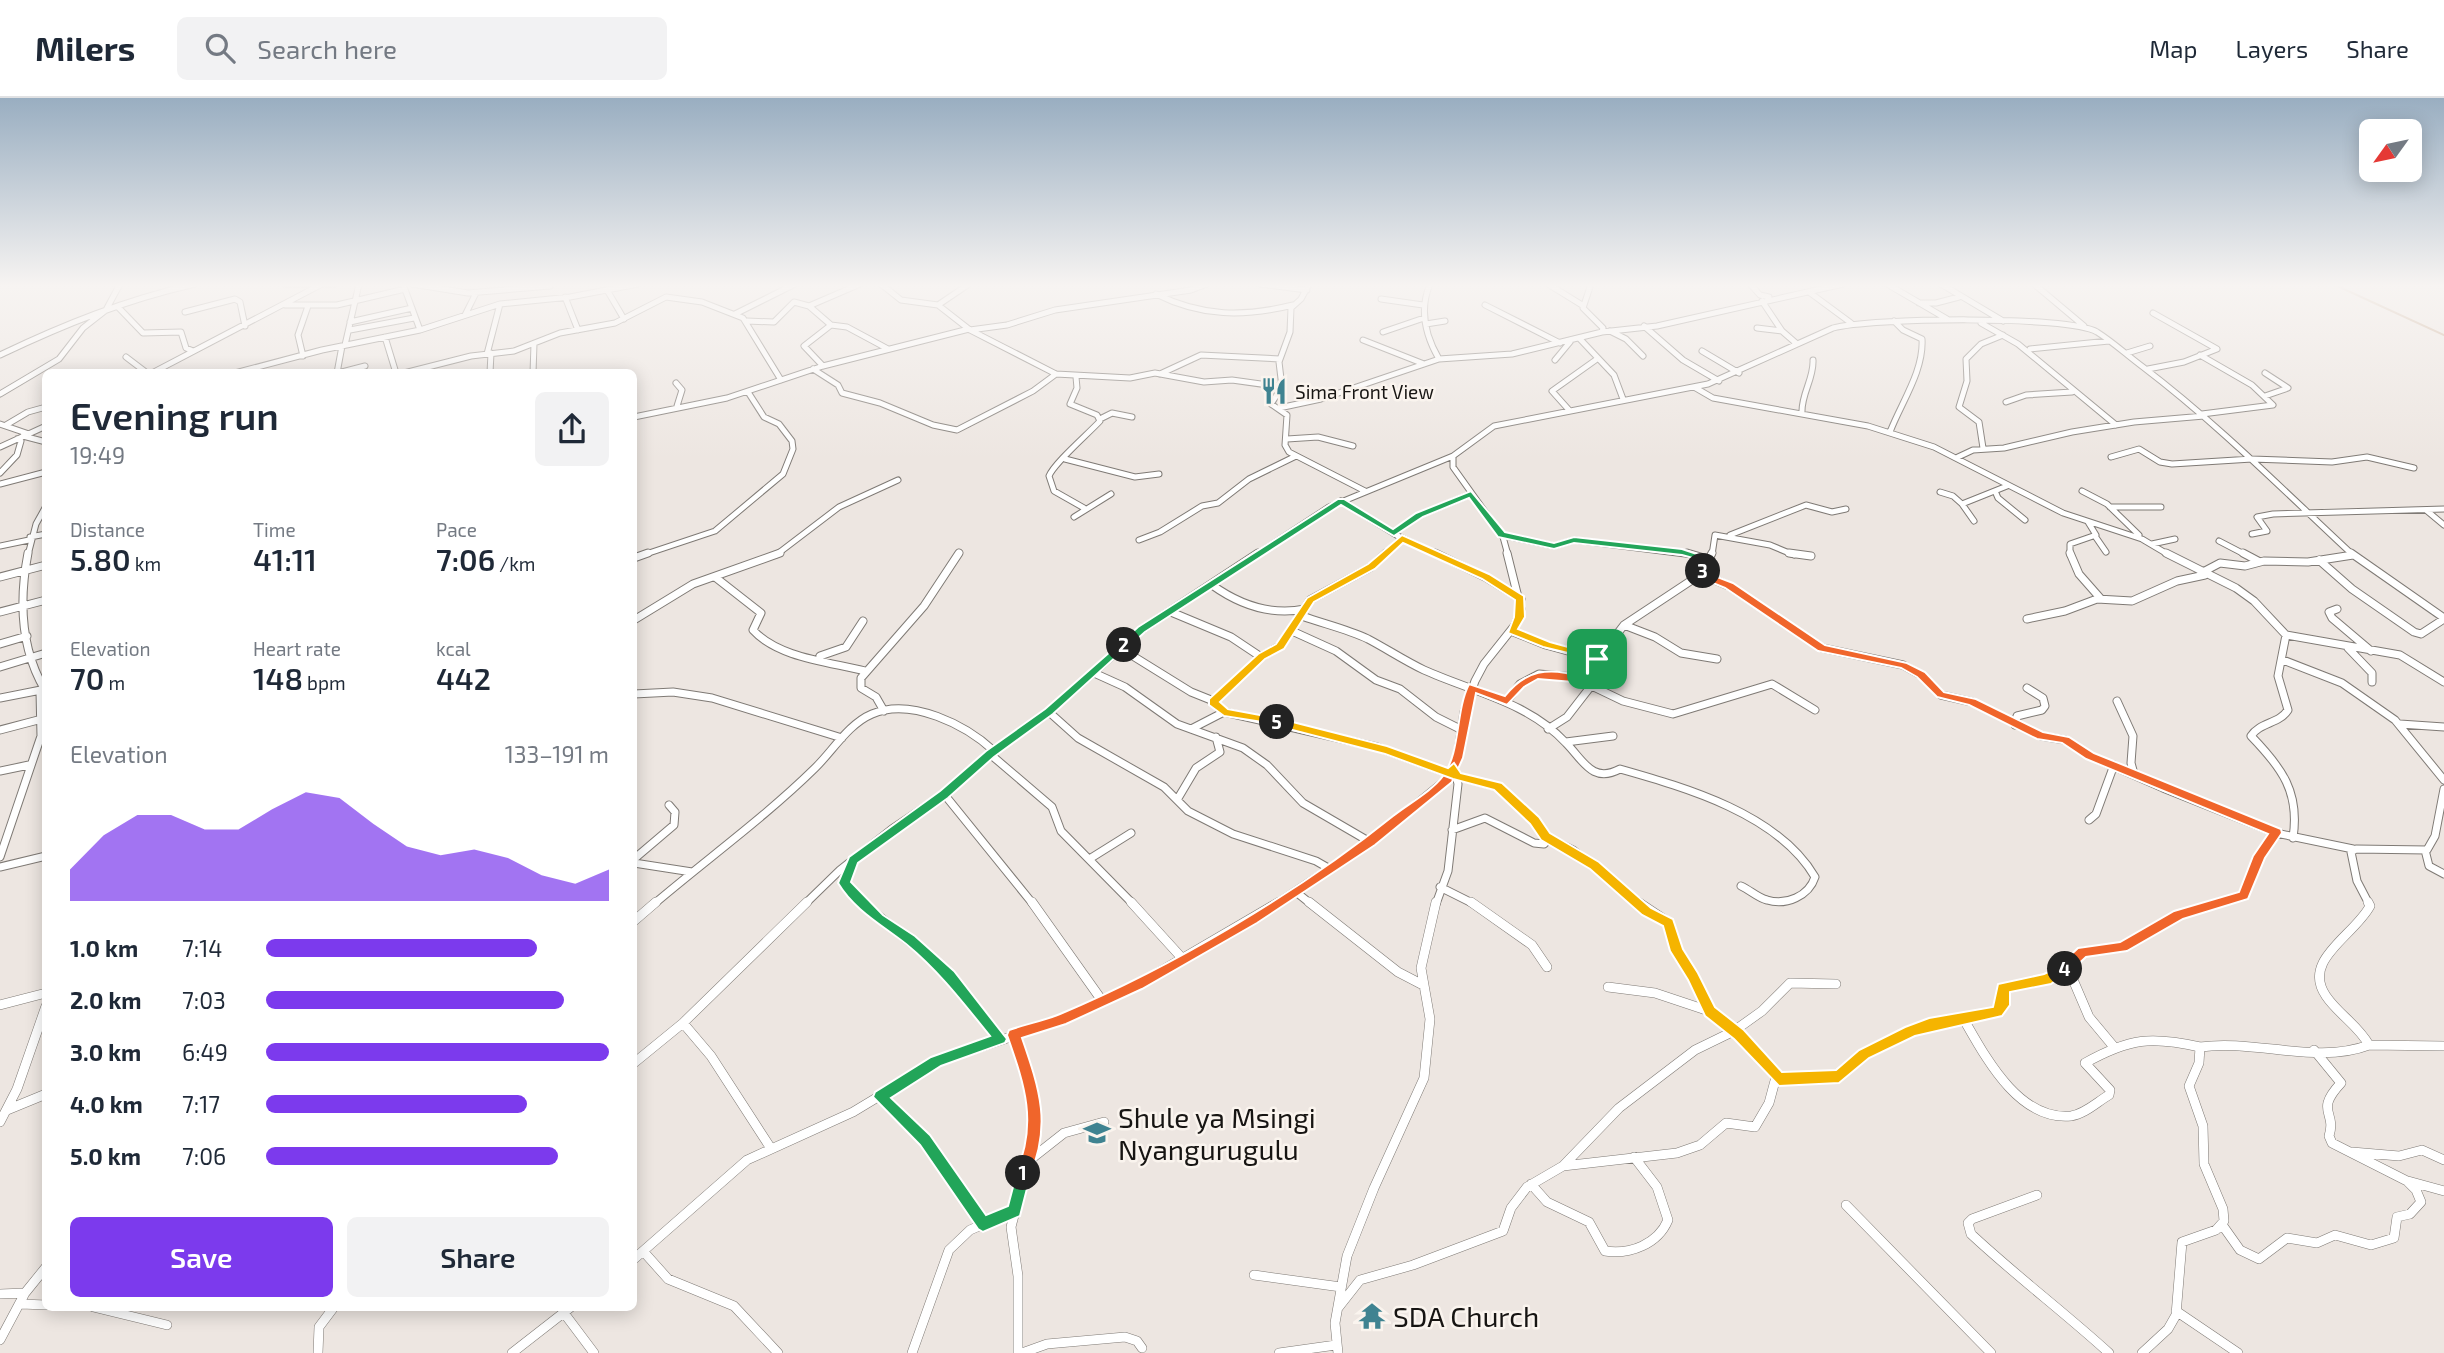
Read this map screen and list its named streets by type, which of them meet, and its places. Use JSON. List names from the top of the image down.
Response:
{
  "places": {
    "restaurant": ["Sima Front View"],
    "school or university": ["Shule ya Msingi Nyangurugulu"],
    "temple": ["SDA Church"]
  },
  "north": "bottom left",
  "page": {
    "header": "Milers",
    "search": "Search here",
    "nav": ["Map", "Layers", "Share"],
    "heading": ["Evening run", "19:49"],
    "stats": [
      ["Distance", "5.80 km"],
      ["Time", "41:11"],
      ["Pace", "7:06 /km"],
      ["Elevation", "70 m"],
      ["Heart rate", "148 bpm"],
      ["kcal", "442"]
    ],
    "pins": [
      "3",
      "2",
      "5",
      "4",
      "1"
    ],
    "chart": ["Elevation", "133–191 m"],
    "list": [
      {
        "name": "1.0 km",
        "note": "7:14"
      },
      {
        "name": "2.0 km",
        "note": "7:03"
      },
      {
        "name": "3.0 km",
        "note": "6:49"
      },
      {
        "name": "4.0 km",
        "note": "7:17"
      },
      {
        "name": "5.0 km",
        "note": "7:06"
      }
    ],
    "buttons": ["Save", "Share"]
  }
}
